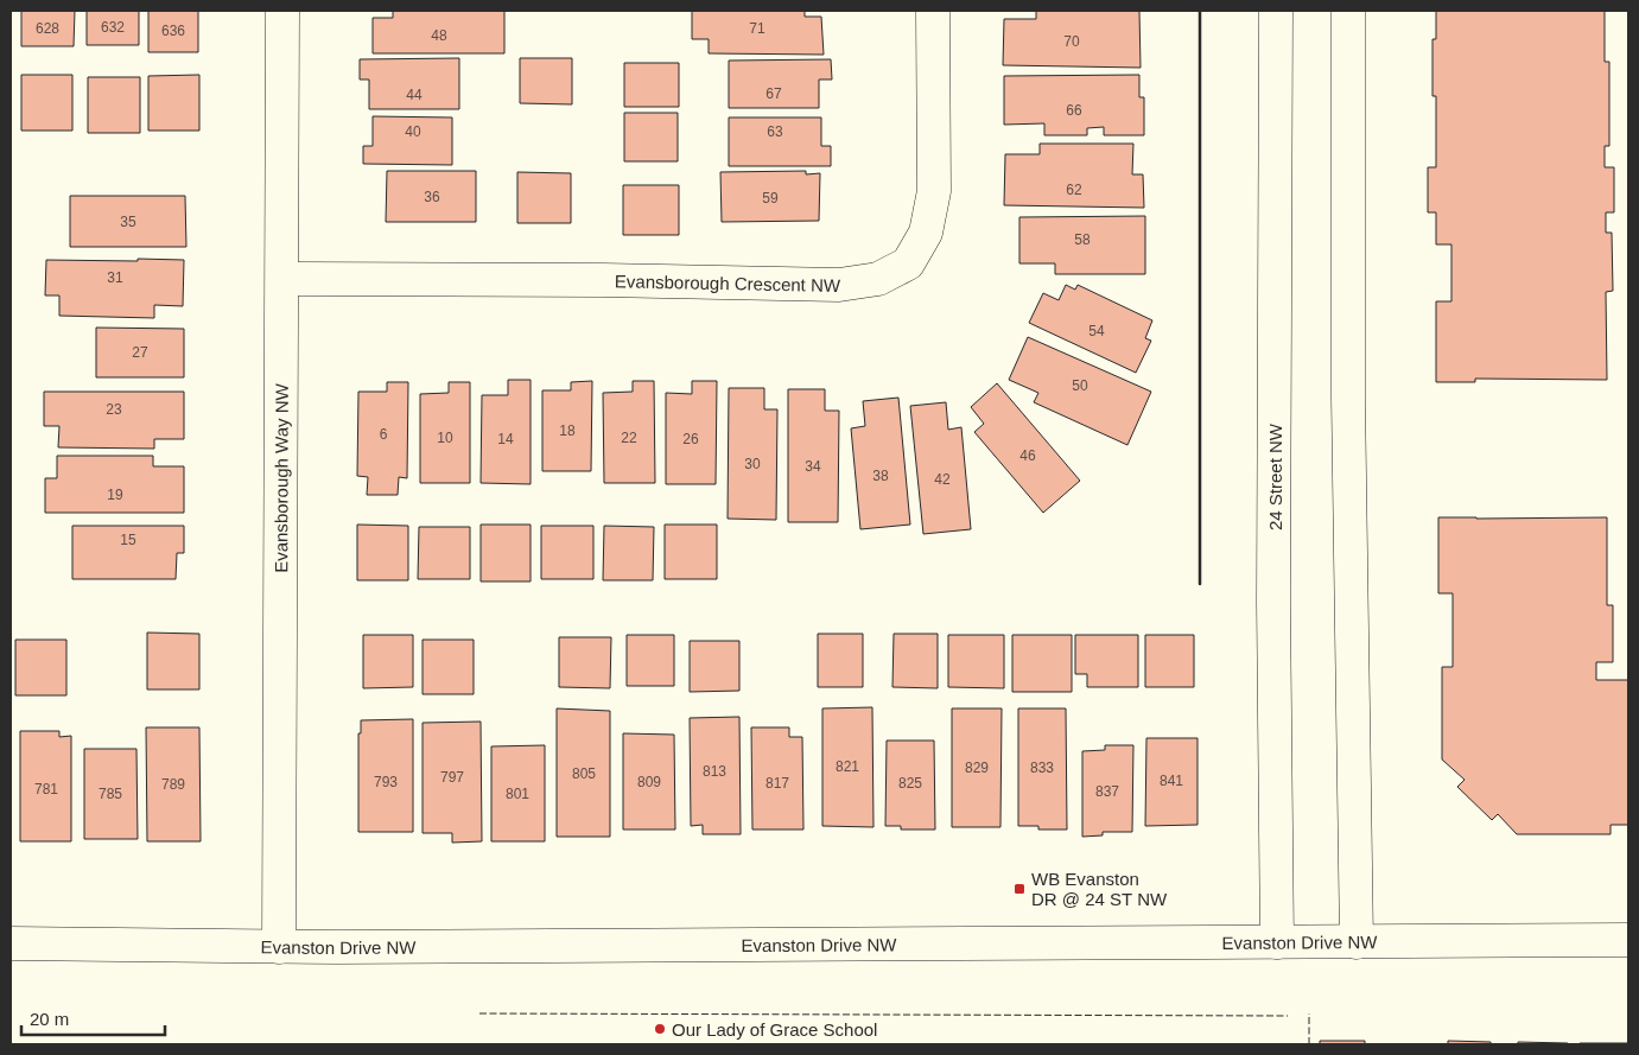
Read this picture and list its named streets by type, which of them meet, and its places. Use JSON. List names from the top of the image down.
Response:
{
  "streets": {
    "street": [
      "Evansborough Crescent NW",
      "24 Street NW",
      "Evansborough Way NW",
      "Evanston Drive NW"
    ]
  },
  "crossings": [
    ["Evansborough Crescent NW", "Evansborough Way NW"],
    ["24 Street NW", "Evanston Drive NW"],
    ["Evansborough Way NW", "Evanston Drive NW"]
  ],
  "places": {
    "transit": ["WB Evanston DR @ 24 ST NW"],
    "other": ["Our Lady of Grace School"]
  },
  "house_numbers": [
    "632",
    "628",
    "71",
    "636",
    "48",
    "70",
    "67",
    "44",
    "66",
    "40",
    "63",
    "62",
    "36",
    "59",
    "35",
    "58",
    "31",
    "54",
    "27",
    "50",
    "23",
    "18",
    "6",
    "10",
    "22",
    "14",
    "26",
    "46",
    "30",
    "34",
    "38",
    "42",
    "19",
    "15",
    "821",
    "829",
    "833",
    "813",
    "805",
    "797",
    "841",
    "793",
    "809",
    "817",
    "825",
    "789",
    "781",
    "837",
    "785",
    "801"
  ],
  "scale_bar": "20 m"
}
